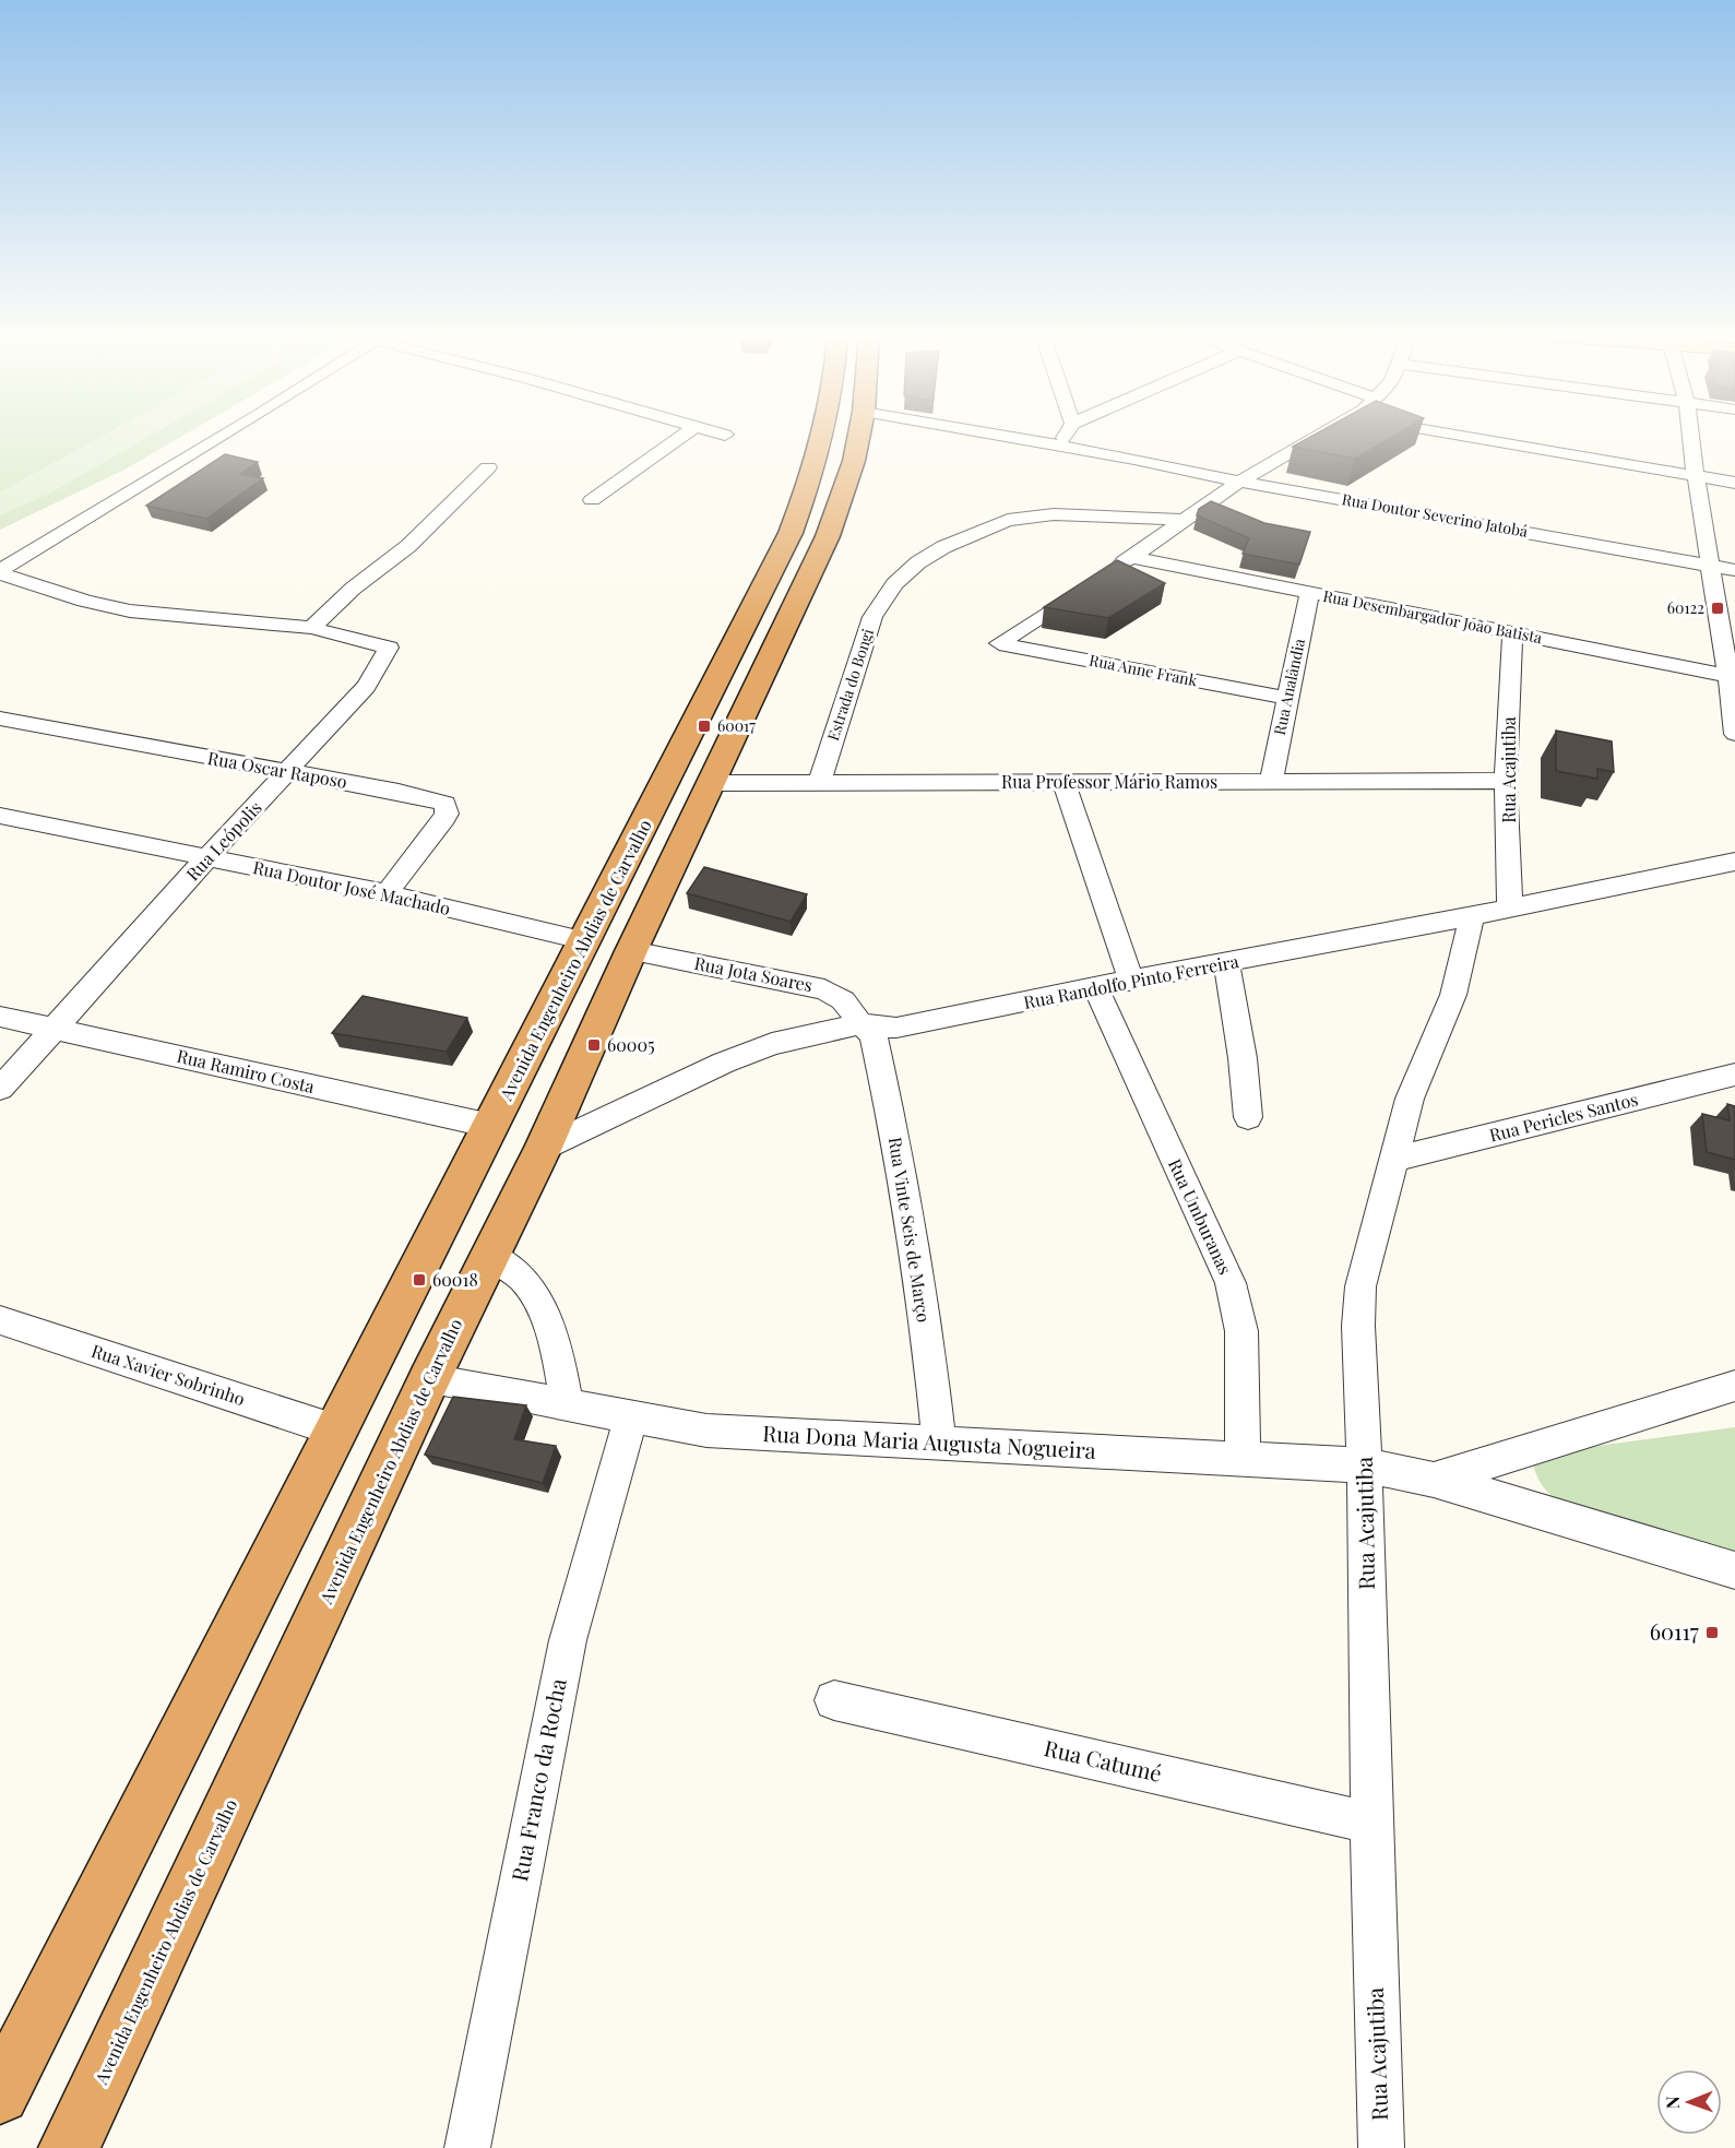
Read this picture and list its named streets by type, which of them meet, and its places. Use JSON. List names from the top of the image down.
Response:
{
  "streets": {
    "highway": ["Avenida Engenheiro Abdias de Carvalho"],
    "street": [
      "Rua Doutor Severino Jatobá",
      "Rua Desembargador João Batista",
      "Rua Anne Frank",
      "Estrada do Bongi",
      "Rua Analândia",
      "Rua Oscar Raposo",
      "Rua Acajutiba",
      "Rua Professor Mário Ramos",
      "Rua Leópolis",
      "Rua Doutor José Machado",
      "Rua Jota Soares",
      "Rua Randolfo Pinto Ferreira",
      "Rua Ramiro Costa",
      "Rua Pericles Santos",
      "Rua Umburanas",
      "Rua Vinte Seis de Março",
      "Rua Xavier Sobrinho",
      "Rua Dona Maria Augusta Nogueira",
      "Rua Catumé",
      "Rua Franco da Rocha"
    ]
  },
  "crossings": [
    ["Rua Desembargador João Batista", "Rua Analândia"],
    ["Rua Desembargador João Batista", "Rua Acajutiba"],
    ["Rua Anne Frank", "Rua Analândia"],
    ["Estrada do Bongi", "Rua Professor Mário Ramos"],
    ["Rua Analândia", "Rua Professor Mário Ramos"],
    ["Rua Oscar Raposo", "Rua Leópolis"],
    ["Rua Oscar Raposo", "Rua Doutor José Machado"],
    ["Rua Acajutiba", "Rua Professor Mário Ramos"],
    ["Rua Acajutiba", "Rua Randolfo Pinto Ferreira"],
    ["Rua Acajutiba", "Rua Pericles Santos"],
    ["Rua Acajutiba", "Rua Dona Maria Augusta Nogueira"],
    ["Rua Acajutiba", "Rua Catumé"],
    ["Rua Professor Mário Ramos", "Avenida Engenheiro Abdias de Carvalho"],
    ["Rua Leópolis", "Rua Doutor José Machado"],
    ["Rua Leópolis", "Rua Ramiro Costa"],
    ["Rua Doutor José Machado", "Avenida Engenheiro Abdias de Carvalho"],
    ["Avenida Engenheiro Abdias de Carvalho", "Rua Jota Soares"],
    ["Avenida Engenheiro Abdias de Carvalho", "Rua Randolfo Pinto Ferreira"],
    ["Avenida Engenheiro Abdias de Carvalho", "Rua Ramiro Costa"],
    ["Avenida Engenheiro Abdias de Carvalho", "Rua Xavier Sobrinho"],
    ["Avenida Engenheiro Abdias de Carvalho", "Rua Dona Maria Augusta Nogueira"],
    ["Rua Jota Soares", "Rua Randolfo Pinto Ferreira"],
    ["Rua Jota Soares", "Rua Vinte Seis de Março"],
    ["Rua Randolfo Pinto Ferreira", "Rua Umburanas"],
    ["Rua Randolfo Pinto Ferreira", "Rua Vinte Seis de Março"],
    ["Rua Umburanas", "Rua Dona Maria Augusta Nogueira"],
    ["Rua Vinte Seis de Março", "Rua Dona Maria Augusta Nogueira"],
    ["Rua Dona Maria Augusta Nogueira", "Rua Franco da Rocha"]
  ],
  "places": {
    "transit": [
      "60122",
      "60017",
      "60005",
      "60018",
      "60117"
    ]
  },
  "north": "left"
}
